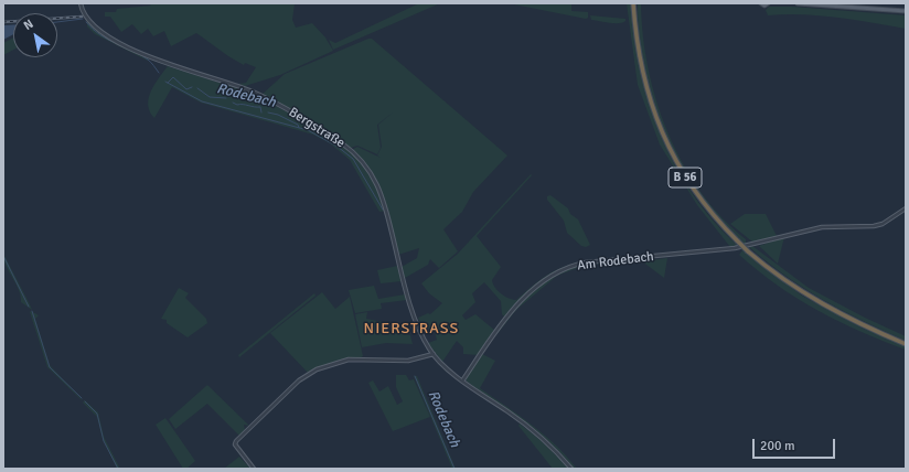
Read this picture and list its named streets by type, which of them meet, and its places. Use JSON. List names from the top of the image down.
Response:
{
  "streets": {
    "highway": ["B 56"],
    "street": ["Bergstraße", "Am Rodebach"]
  },
  "districts": ["NIERSTRASS"],
  "water": ["Rodebach"],
  "scale_bar": "200 m",
  "north": "top left"
}
